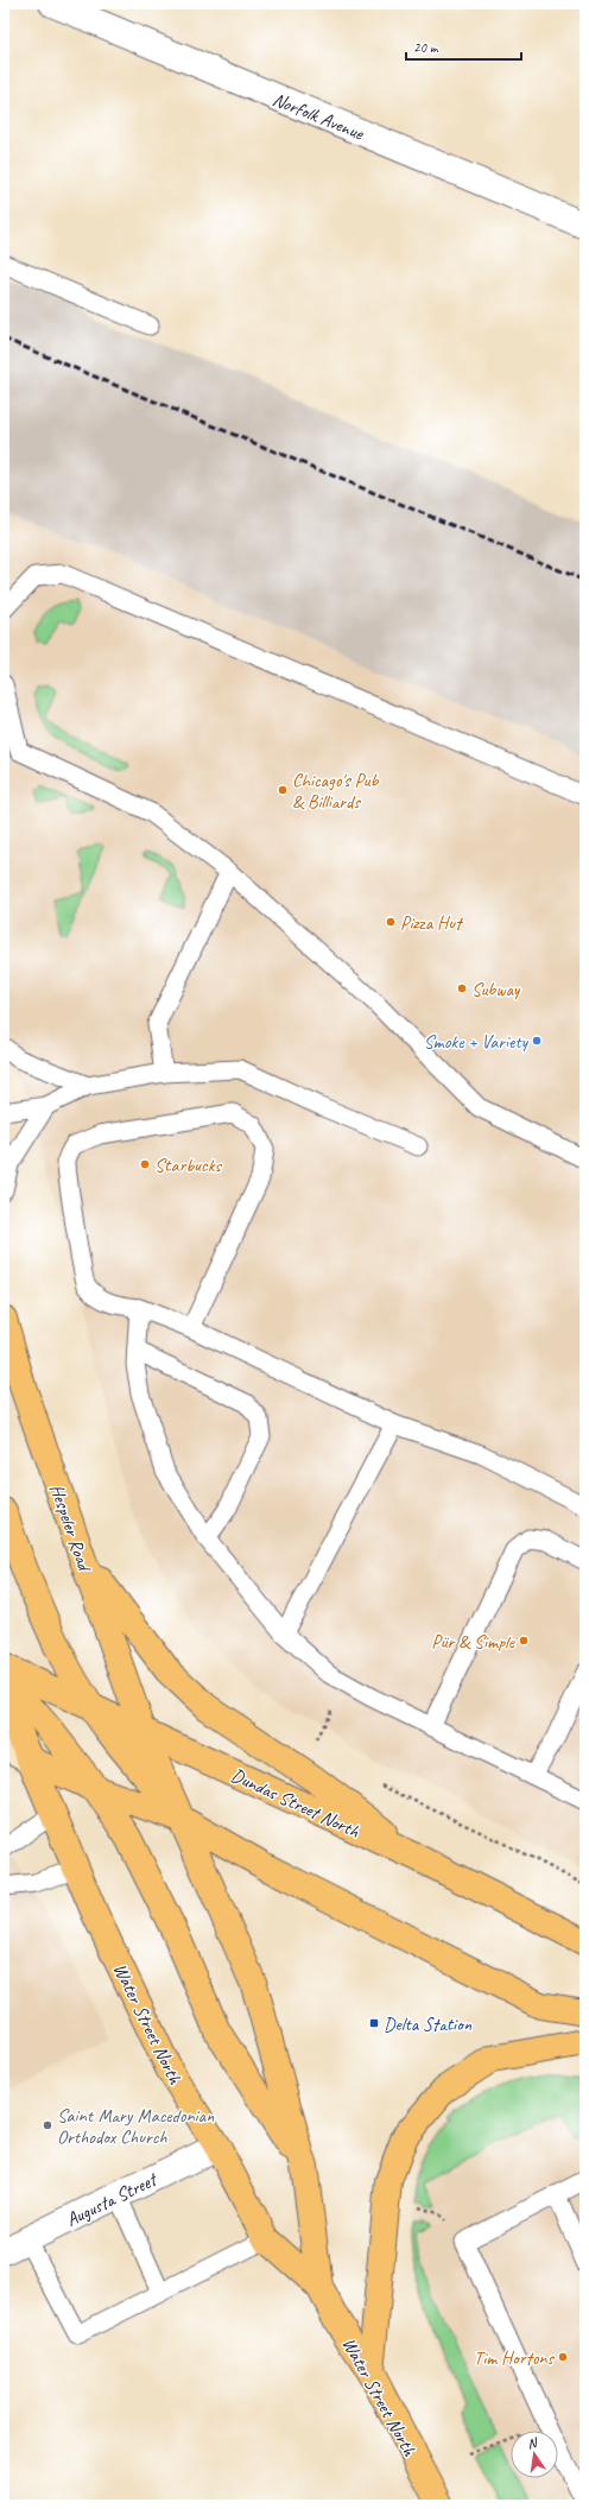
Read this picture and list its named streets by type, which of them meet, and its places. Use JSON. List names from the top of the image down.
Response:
{
  "streets": {
    "main road": ["Hespeler Road", "Dundas Street North", "Water Street North"],
    "street": ["Norfolk Avenue", "Augusta Street"]
  },
  "crossings": [
    ["Hespeler Road", "Dundas Street North"],
    ["Hespeler Road", "Water Street North"],
    ["Water Street North", "Augusta Street"]
  ],
  "places": {
    "other": [
      "Chicago's Pub & Billiards",
      "Pizza Hut",
      "Subway",
      "Smoke + Variety",
      "Starbucks",
      "Pür & Simple",
      "Saint Mary Macedonian Orthodox Church",
      "Tim Hortons"
    ],
    "transit": ["Delta Station"]
  },
  "scale_bar": "20 m",
  "north": "top"
}
